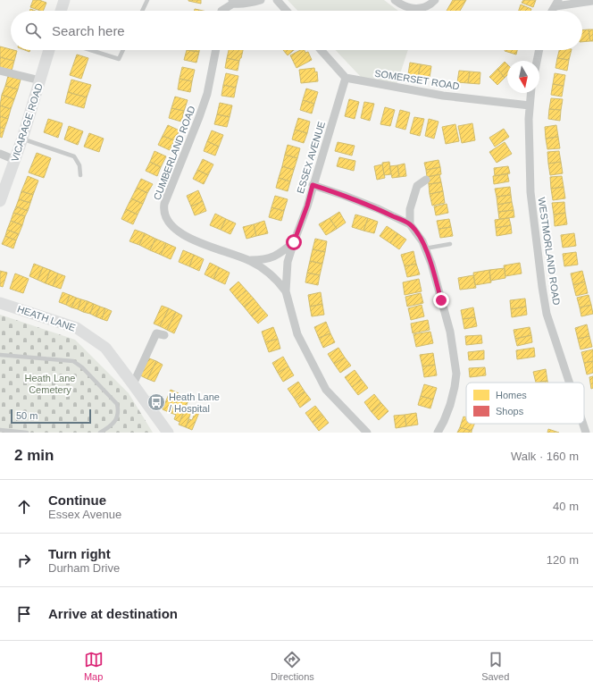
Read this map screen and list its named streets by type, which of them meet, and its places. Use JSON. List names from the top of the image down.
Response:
{
  "streets": {
    "street": [
      "SOMERSET ROAD",
      "VICARAGE ROAD",
      "CUMBERLAND ROAD",
      "ESSEX AVENUE",
      "WESTMORLAND ROAD",
      "HEATH LANE"
    ]
  },
  "crossings": [
    ["SOMERSET ROAD", "ESSEX AVENUE"],
    ["SOMERSET ROAD", "WESTMORLAND ROAD"],
    ["CUMBERLAND ROAD", "ESSEX AVENUE"]
  ],
  "parks": ["Heath Lane Cemetery"],
  "places": {
    "bus stop": ["Heath Lane / Hospital"]
  },
  "legend": ["Homes", "Shops"],
  "scale_bar": "50 m",
  "north": "bottom",
  "page": {
    "search": "Search here",
    "scale": "50 m",
    "heading": ["2 min", "Walk · 160 m"],
    "list": [
      ["Continue", "Essex Avenue", "40 m"],
      ["Turn right", "Durham Drive", "120 m"],
      "Arrive at destination"
    ],
    "nav": ["Map", "Directions", "Saved"]
  }
}
